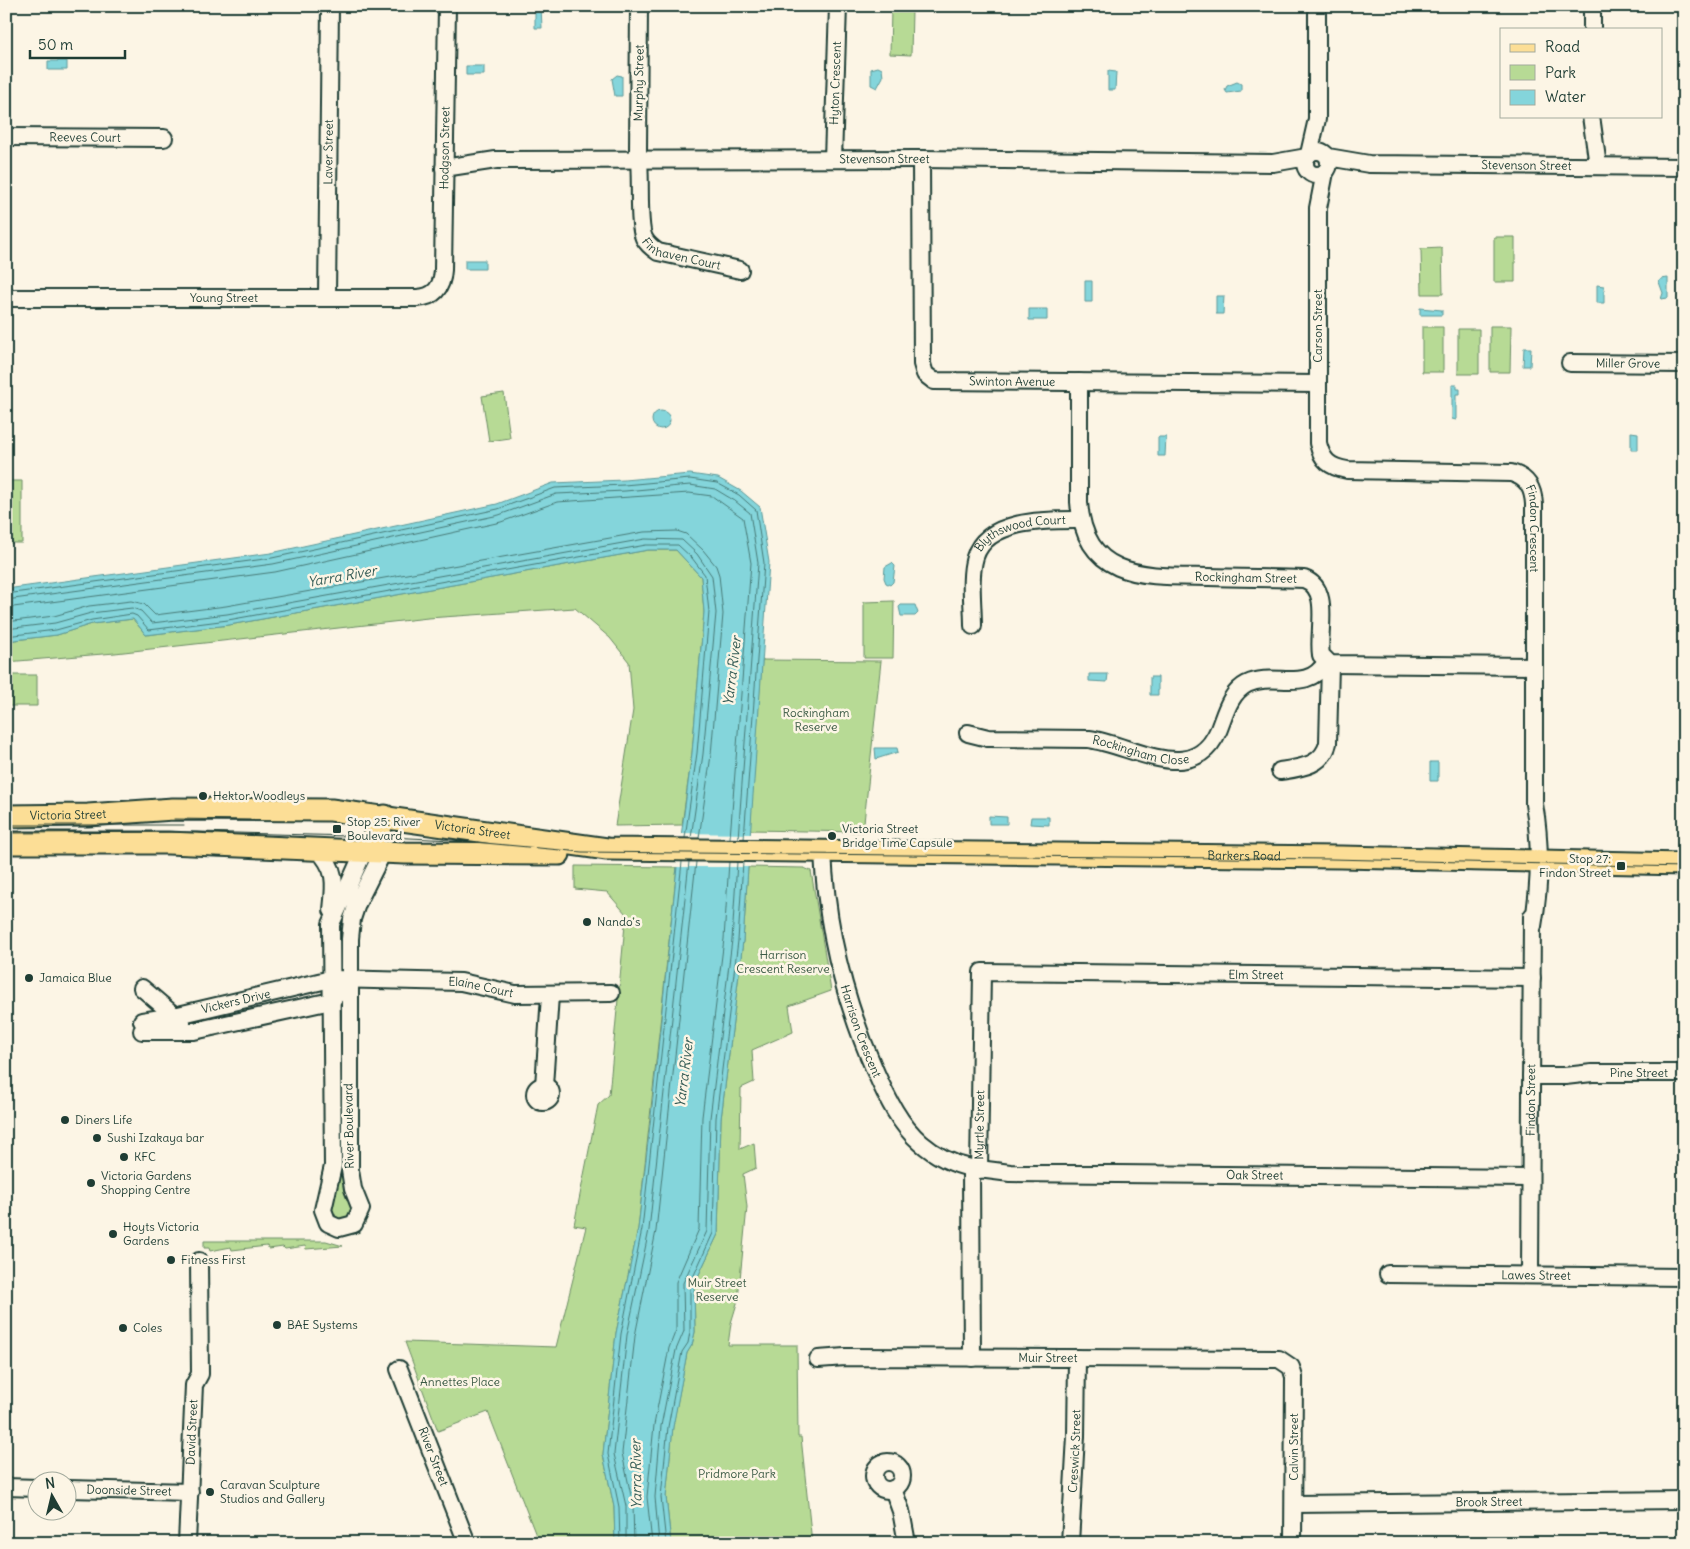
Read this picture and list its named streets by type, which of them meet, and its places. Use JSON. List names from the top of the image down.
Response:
{
  "streets": {
    "main road": ["Victoria Street", "Barkers Road"],
    "street": [
      "Murphy Street",
      "Hyton Crescent",
      "Reeves Court",
      "Hodgson Street",
      "Laver Street",
      "Stevenson Street",
      "Finhaven Court",
      "Young Street",
      "Carson Street",
      "Miller Grove",
      "Swinton Avenue",
      "Findon Crescent",
      "Blythswood Court",
      "Rockingham Street",
      "Rockingham Close",
      "Elm Street",
      "Elaine Court",
      "Vickers Drive",
      "Harrison Crescent",
      "Pine Street",
      "Findon Street",
      "Myrtle Street",
      "River Boulevard",
      "Oak Street",
      "Lawes Street",
      "Muir Street",
      "David Street",
      "Calvin Street",
      "Creswick Street",
      "River Street",
      "Doonside Street",
      "Brook Street"
    ]
  },
  "crossings": [
    ["Murphy Street", "Stevenson Street"],
    ["Murphy Street", "Finhaven Court"],
    ["Hyton Crescent", "Stevenson Street"],
    ["Hodgson Street", "Stevenson Street"],
    ["Hodgson Street", "Young Street"],
    ["Laver Street", "Young Street"],
    ["Stevenson Street", "Finhaven Court"],
    ["Stevenson Street", "Carson Street"],
    ["Stevenson Street", "Swinton Avenue"],
    ["Carson Street", "Swinton Avenue"],
    ["Carson Street", "Findon Crescent"],
    ["Swinton Avenue", "Rockingham Street"],
    ["Findon Crescent", "Barkers Road"],
    ["Findon Crescent", "Findon Street"],
    ["Blythswood Court", "Rockingham Street"],
    ["Rockingham Street", "Rockingham Close"],
    ["Victoria Street", "Barkers Road"],
    ["Victoria Street", "Harrison Crescent"],
    ["Victoria Street", "River Boulevard"],
    ["Barkers Road", "Harrison Crescent"],
    ["Barkers Road", "Findon Street"],
    ["Elm Street", "Findon Street"],
    ["Elm Street", "Myrtle Street"],
    ["Elaine Court", "Vickers Drive"],
    ["Elaine Court", "River Boulevard"],
    ["Vickers Drive", "River Boulevard"],
    ["Harrison Crescent", "Myrtle Street"],
    ["Harrison Crescent", "Oak Street"],
    ["Pine Street", "Findon Street"],
    ["Findon Street", "Oak Street"],
    ["Findon Street", "Lawes Street"],
    ["Myrtle Street", "Oak Street"],
    ["Myrtle Street", "Muir Street"],
    ["Muir Street", "Calvin Street"],
    ["Muir Street", "Creswick Street"],
    ["David Street", "Doonside Street"],
    ["Calvin Street", "Brook Street"]
  ],
  "water": ["Yarra River"],
  "parks": [
    "Rockingham Reserve",
    "Harrison Crescent Reserve",
    "Muir Street Reserve",
    "Annettes Place",
    "Pridmore Park"
  ],
  "places": {
    "other": [
      "Hektor Woodleys",
      "Victoria Street Bridge Time Capsule",
      "Nando's",
      "Jamaica Blue",
      "Diners Life",
      "Sushi Izakaya bar",
      "KFC",
      "Victoria Gardens Shopping Centre",
      "Hoyts Victoria Gardens",
      "Fitness First",
      "BAE Systems",
      "Coles",
      "Caravan Sculpture Studios and Gallery"
    ],
    "transit": ["Stop 25: River Boulevard", "Stop 27: Findon Street"]
  },
  "legend": ["Road", "Park", "Water"],
  "scale_bar": "50 m",
  "north": "top"
}
